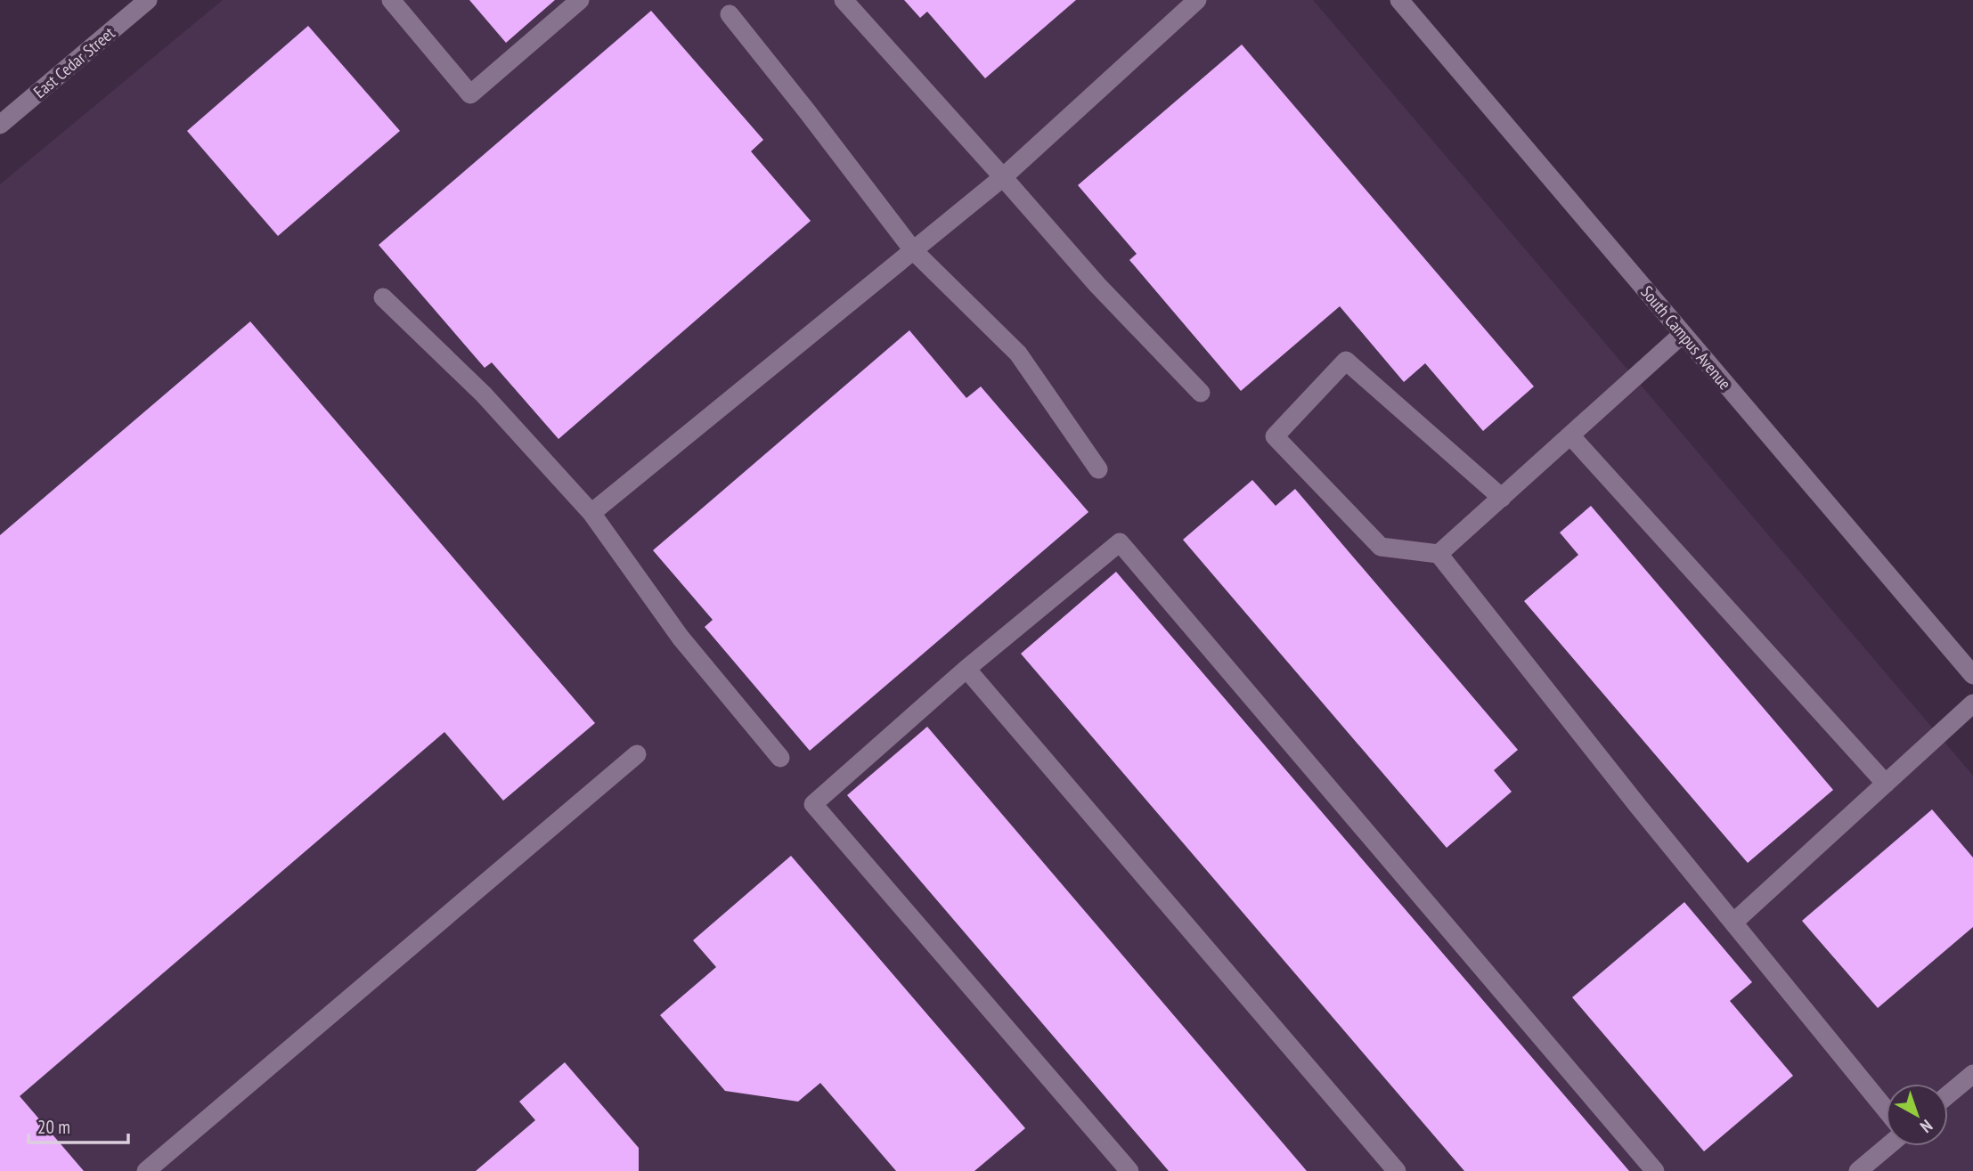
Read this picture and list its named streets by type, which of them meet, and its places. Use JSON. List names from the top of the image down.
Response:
{
  "streets": {
    "street": ["East Cedar Street", "South Campus Avenue"]
  },
  "scale_bar": "20 m",
  "north": "bottom right"
}
